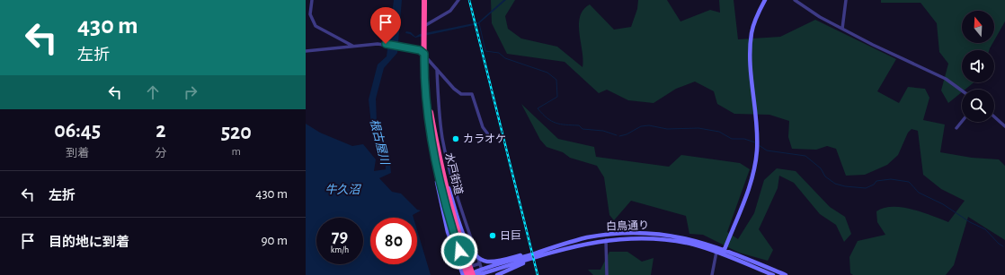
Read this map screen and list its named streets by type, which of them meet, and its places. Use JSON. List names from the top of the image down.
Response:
{
  "streets": {
    "highway": ["水戸街道"],
    "main road": ["白鳥通り"]
  },
  "crossings": [
    ["水戸街道", "白鳥通り"]
  ],
  "water": ["根古屋川", "牛久沼"],
  "places": ["カラオケ", "日巨"],
  "north": "top",
  "page": {
    "turn": ["430 m", "左折"],
    "eta": [
      "06:45",
      "到着",
      "2",
      "分",
      "520",
      "m"
    ],
    "list": [
      {
        "name": "左折",
        "value": "430 m"
      },
      {
        "name": "目的地に到着",
        "value": "90 m"
      }
    ],
    "speed": "79 km/h",
    "limit": "80"
  }
}
